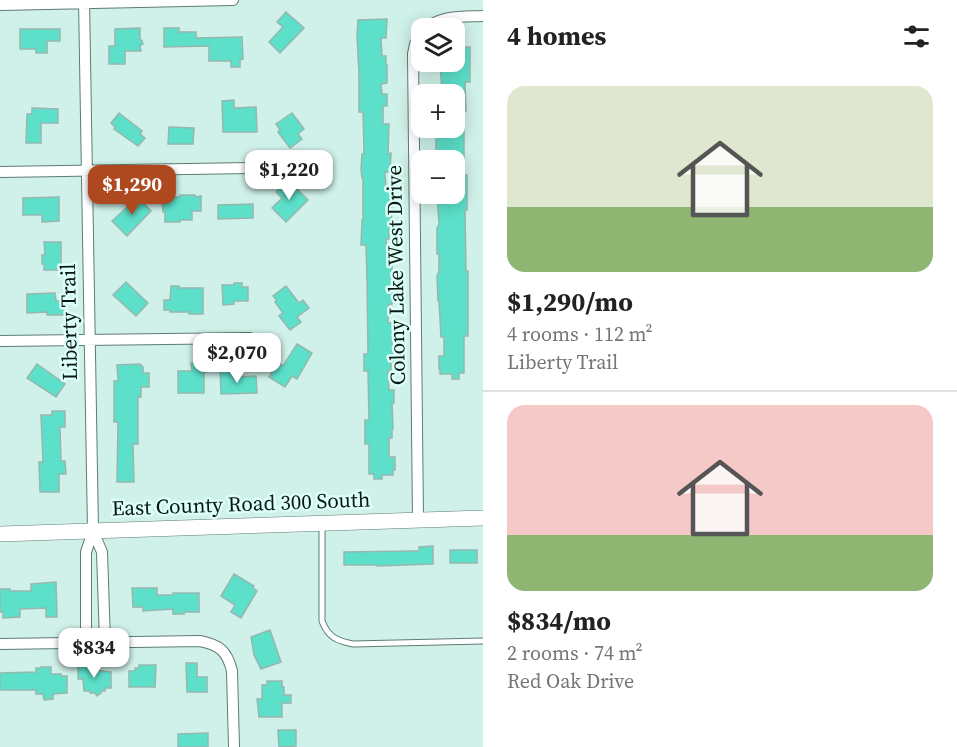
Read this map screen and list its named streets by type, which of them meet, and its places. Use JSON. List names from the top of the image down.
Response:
{
  "streets": {
    "street": ["Colony Lake West Drive", "Liberty Trail", "East County Road 300 South"]
  },
  "crossings": [
    ["Colony Lake West Drive", "East County Road 300 South"],
    ["Liberty Trail", "East County Road 300 South"]
  ],
  "page": {
    "heading": "4 homes",
    "map_buttons": ["+", "−"],
    "list": [
      {
        "name": "$1,290/mo",
        "note": "4 rooms · 112 m² · Liberty Trail"
      },
      {
        "name": "$834/mo",
        "note": "2 rooms · 74 m² · Red Oak Drive"
      }
    ],
    "price": [
      "$1,220",
      "$1,290",
      "$2,070",
      "$834"
    ]
  }
}
